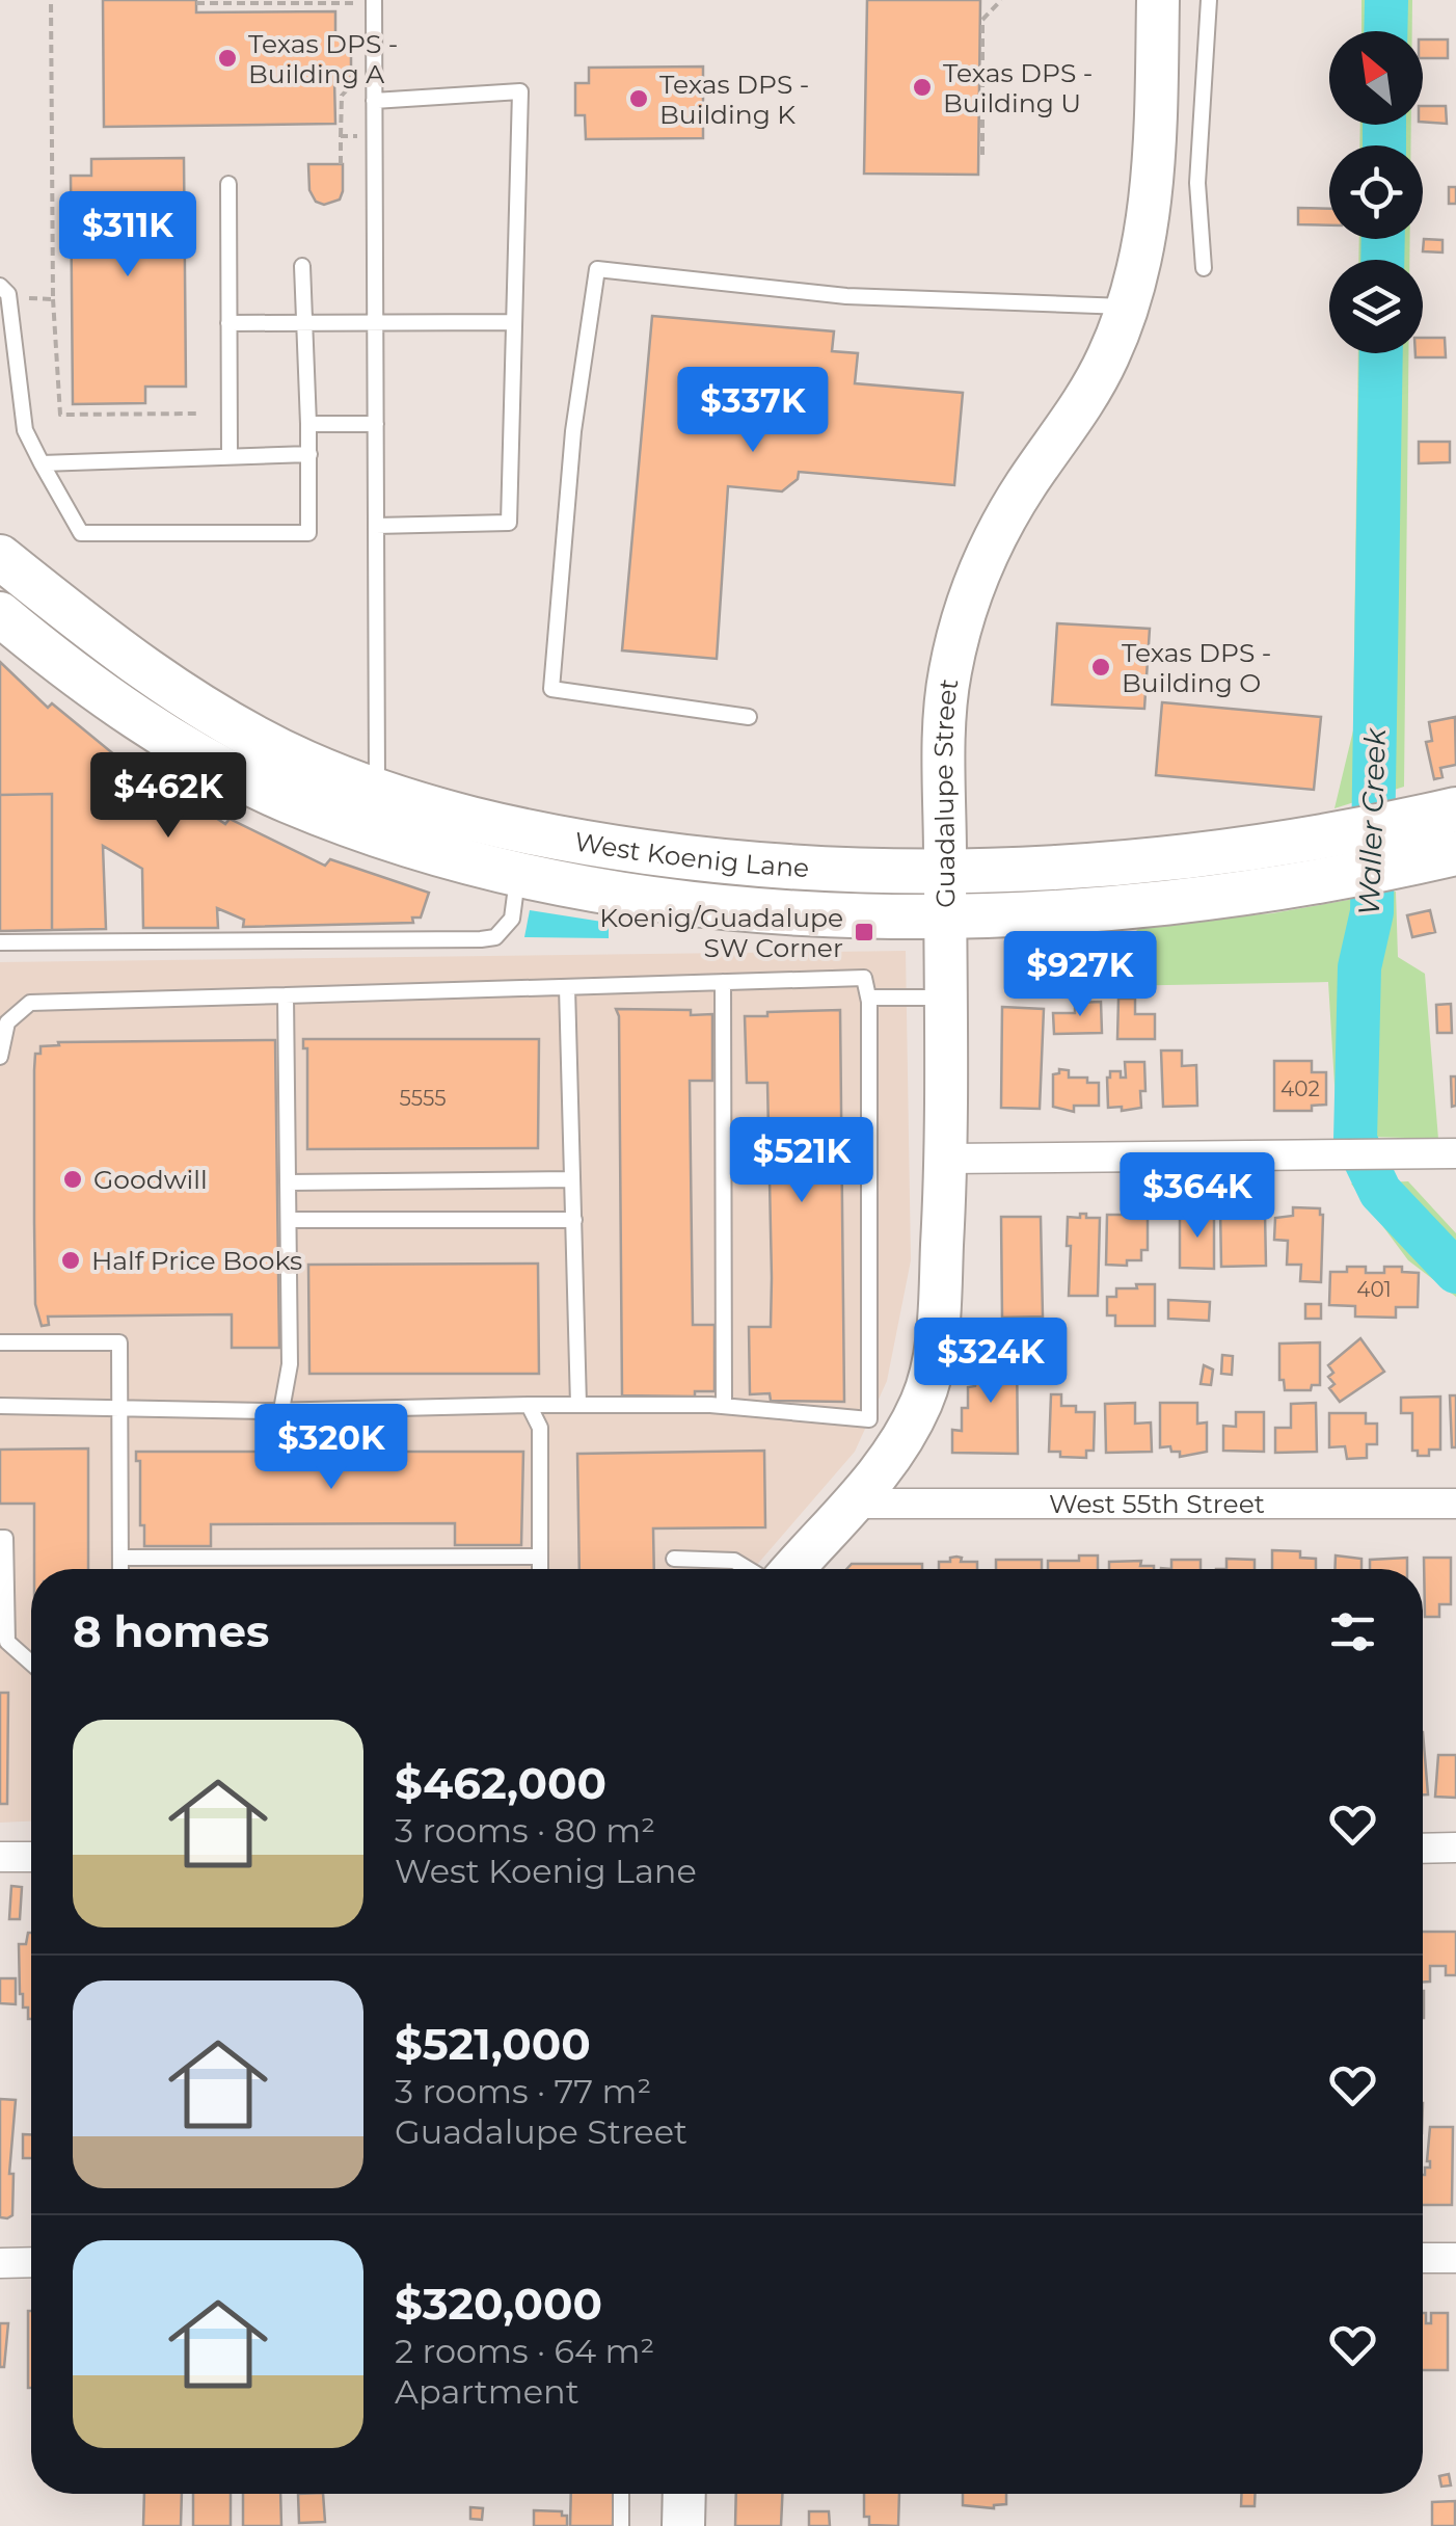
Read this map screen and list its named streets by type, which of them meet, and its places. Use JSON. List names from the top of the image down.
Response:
{
  "streets": {
    "main road": ["West Koenig Lane"],
    "street": ["Guadalupe Street", "West 55th Street"]
  },
  "crossings": [
    ["Guadalupe Street", "West Koenig Lane"],
    ["Guadalupe Street", "West 55th Street"]
  ],
  "water": ["Waller Creek"],
  "places": {
    "other": [
      "Texas DPS - Building A",
      "Texas DPS - Building U",
      "Texas DPS - Building K",
      "Texas DPS - Building O",
      "Goodwill",
      "Half Price Books"
    ],
    "transit": ["Koenig/Guadalupe SW Corner"]
  },
  "house_numbers": ["402", "5555", "401"],
  "north": "top left",
  "page": {
    "price": [
      "$311K",
      "$337K",
      "$462K",
      "$927K",
      "$521K",
      "$364K",
      "$324K",
      "$320K"
    ],
    "heading": "8 homes",
    "list": [
      {
        "name": "$462,000",
        "note": "3 rooms · 80 m² · West Koenig Lane"
      },
      {
        "name": "$521,000",
        "note": "3 rooms · 77 m² · Guadalupe Street"
      },
      {
        "name": "$320,000",
        "note": "2 rooms · 64 m² · Apartment"
      }
    ]
  }
}
